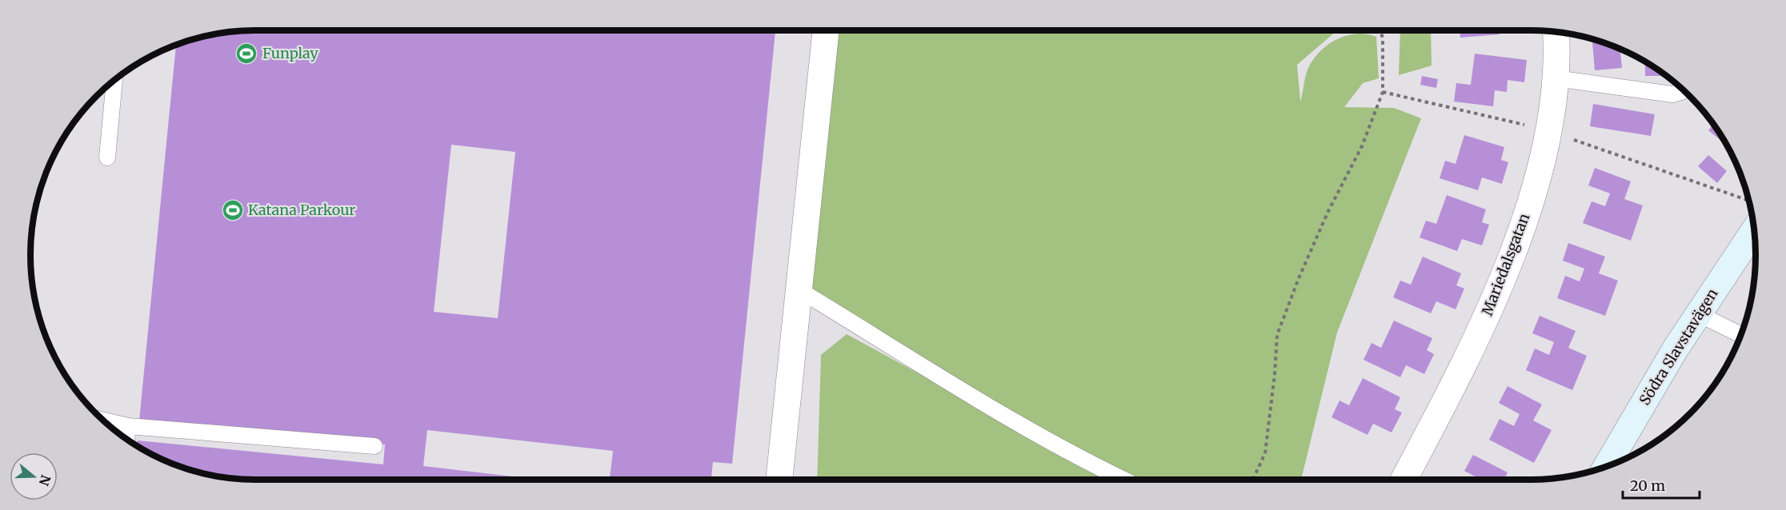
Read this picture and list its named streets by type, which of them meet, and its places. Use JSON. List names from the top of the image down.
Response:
{
  "streets": {
    "street": ["Mariedalsgatan", "Södra Slavstavägen"]
  },
  "places": {
    "sports": ["Funplay", "Katana Parkour"]
  },
  "scale_bar": "20 m",
  "north": "right"
}
